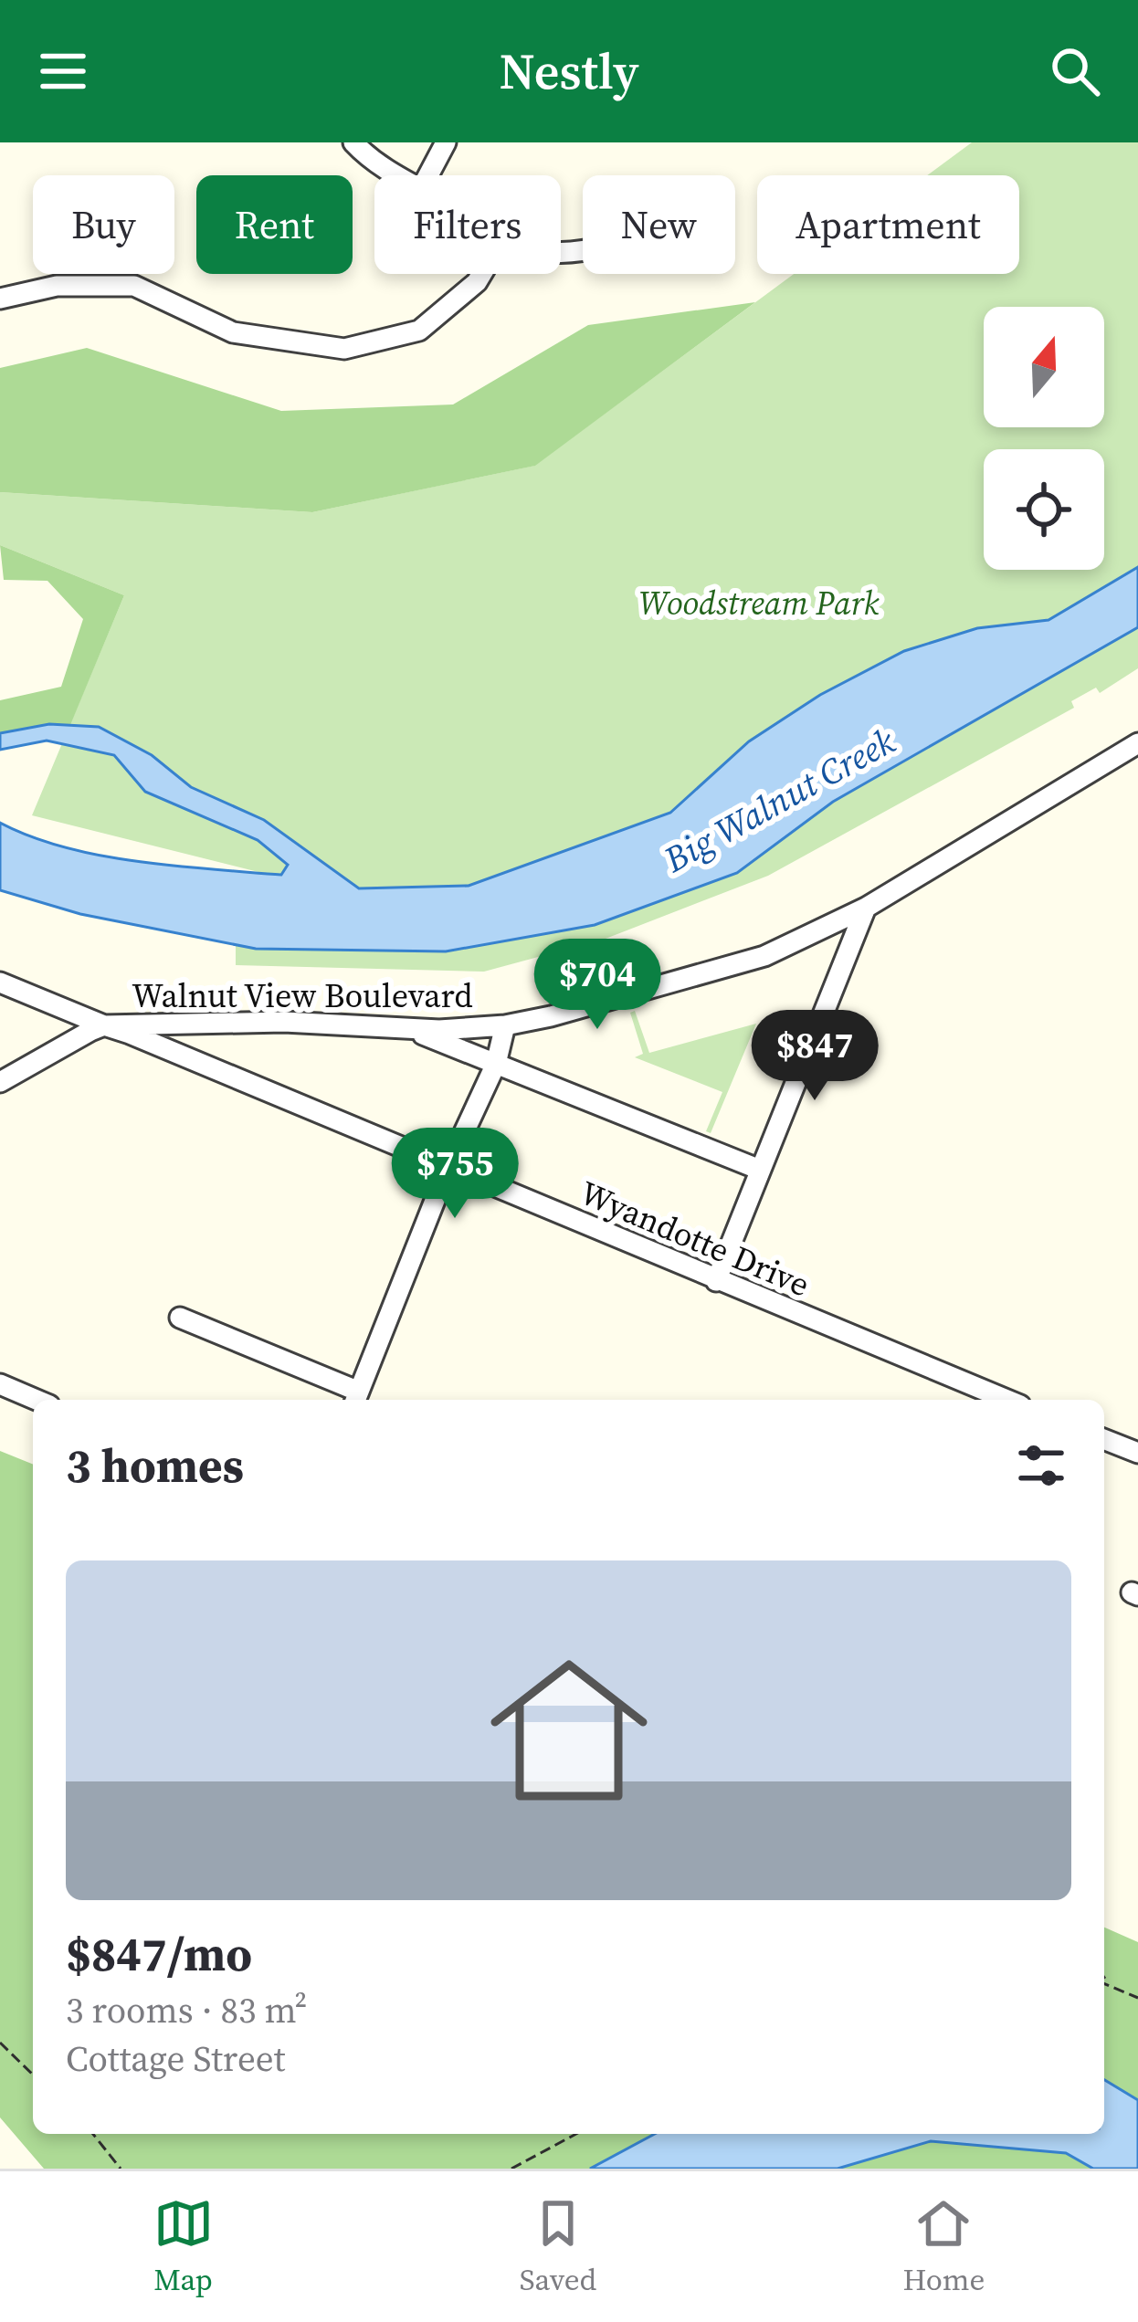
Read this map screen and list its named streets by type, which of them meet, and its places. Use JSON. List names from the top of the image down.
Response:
{
  "streets": {
    "street": ["Walnut View Boulevard", "Wyandotte Drive"]
  },
  "crossings": [
    ["Walnut View Boulevard", "Wyandotte Drive"]
  ],
  "water": ["Big Walnut Creek"],
  "parks": ["Woodstream Park"],
  "north": "top",
  "page": {
    "header": "Nestly",
    "chip": [
      "Buy",
      "Rent",
      "Filters",
      "New",
      "Apartment"
    ],
    "price": ["$704", "$847", "$755"],
    "heading": "3 homes",
    "list": [
      {
        "name": "$847/mo",
        "note": "3 rooms · 83 m² · Cottage Street"
      }
    ],
    "tabs": ["Map", "Saved", "Home"]
  }
}
